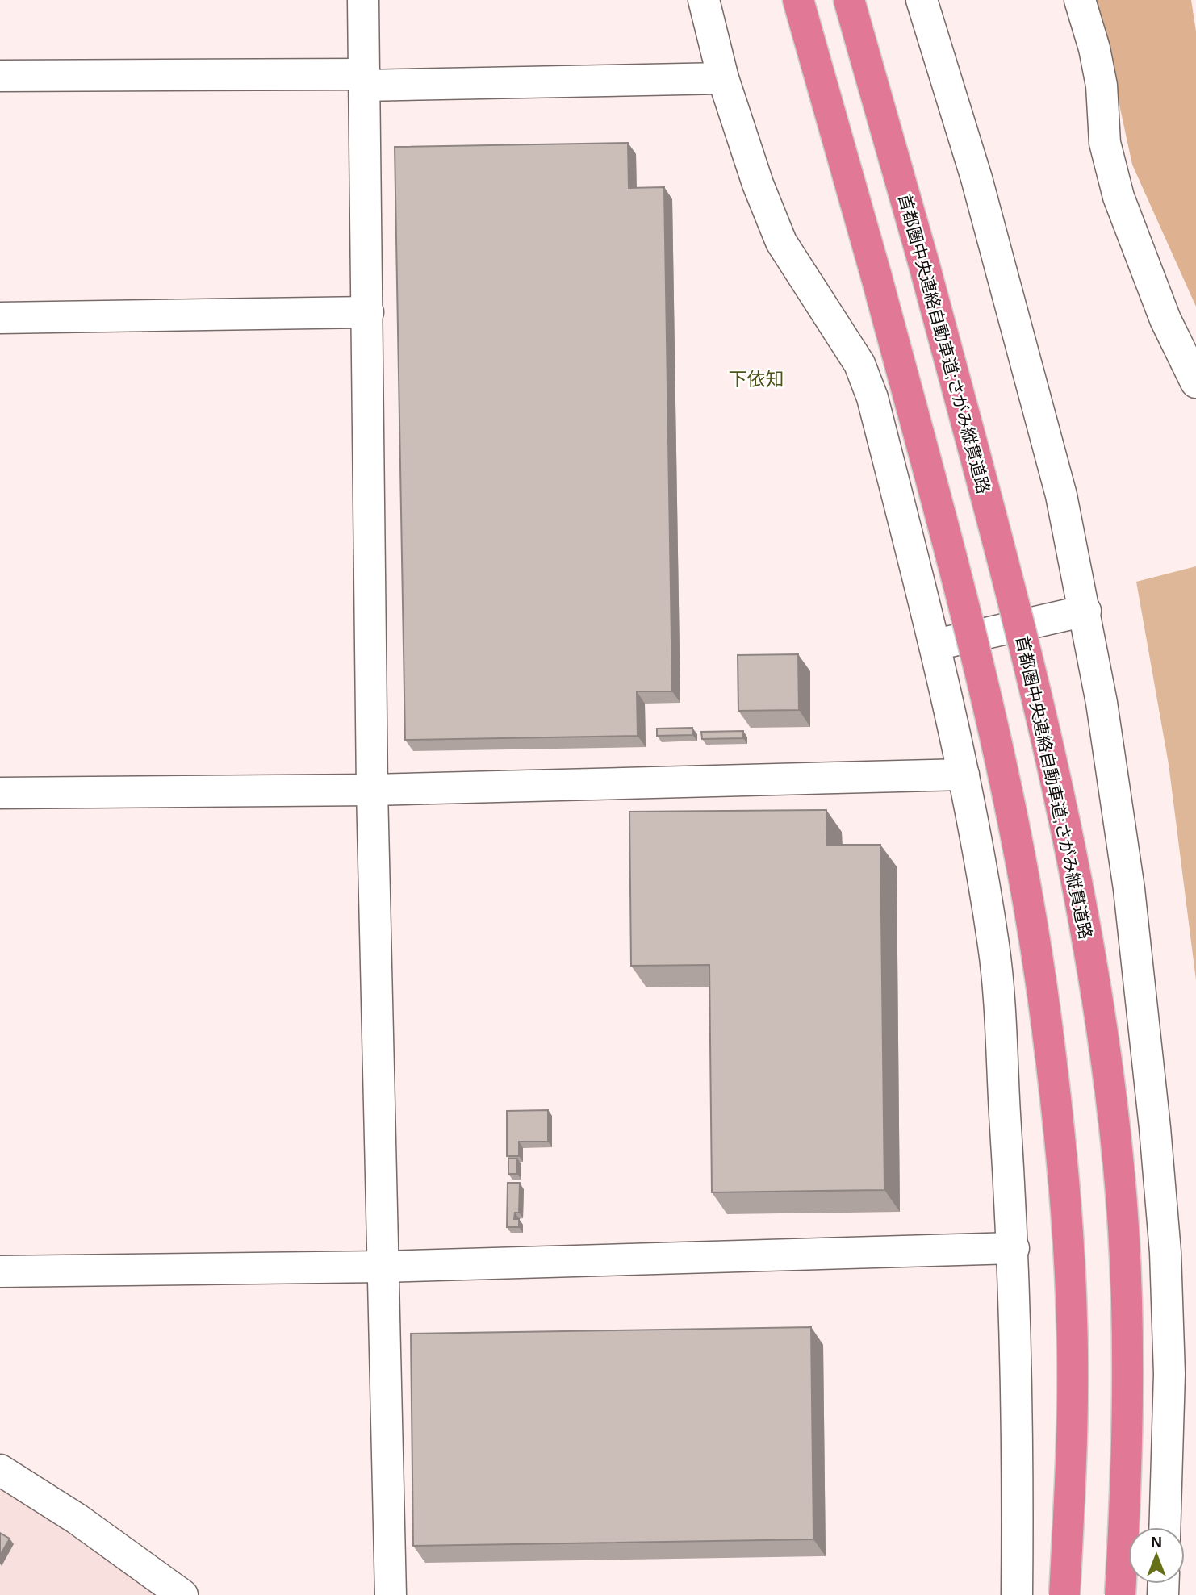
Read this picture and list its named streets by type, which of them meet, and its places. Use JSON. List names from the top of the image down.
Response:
{
  "streets": {
    "highway": ["首都圏中央連絡自動車道;さがみ縦貫道路"]
  },
  "districts": ["下依知"],
  "north": "top"
}
